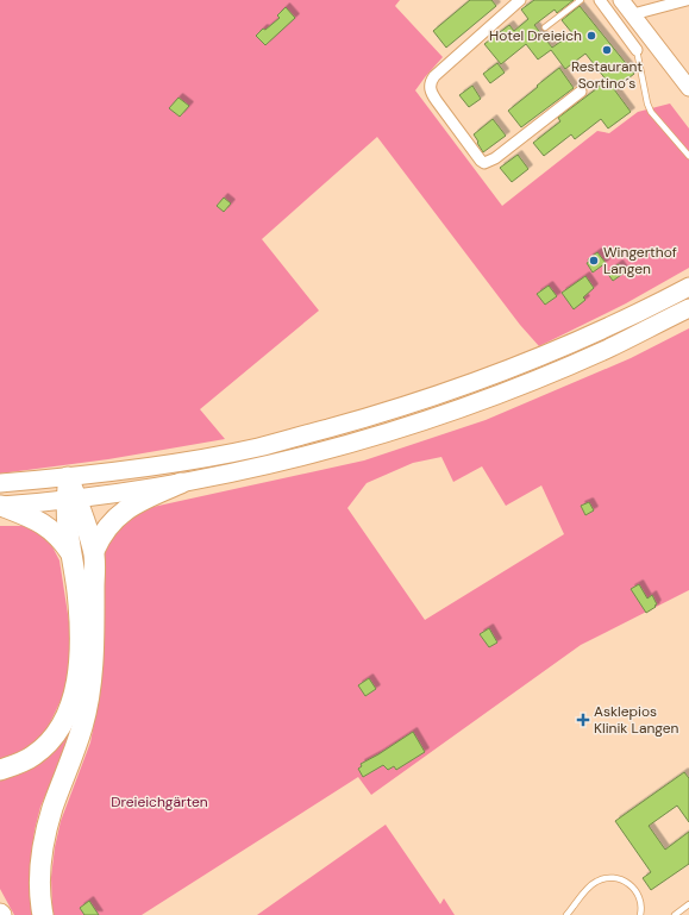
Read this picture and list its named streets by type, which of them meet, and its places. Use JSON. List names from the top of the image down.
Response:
{
  "parks": ["Dreieichgärten"],
  "places": {
    "other": ["Hotel Dreieich", "Restaurant Sortino´s", "Wingerthof Langen"],
    "health": ["Asklepios Klinik Langen"]
  }
}
